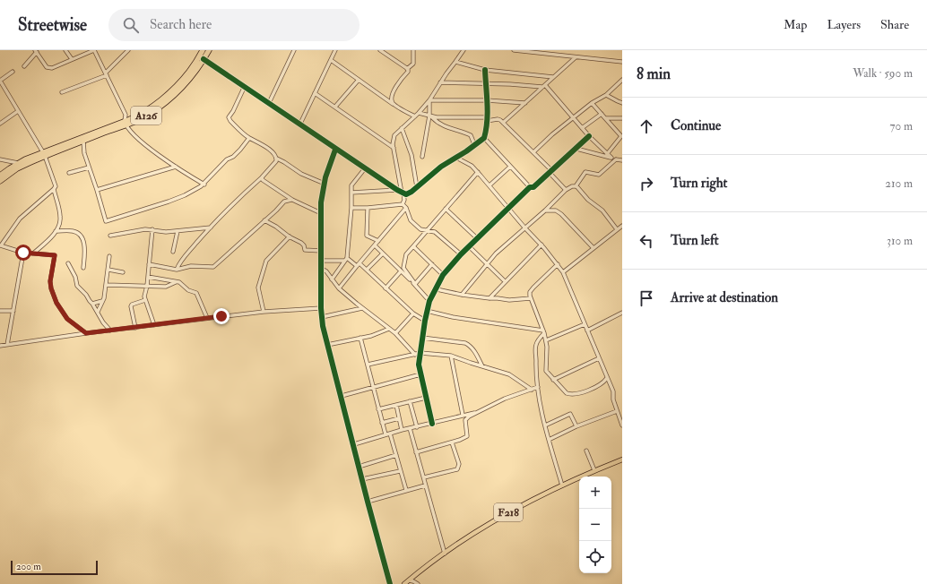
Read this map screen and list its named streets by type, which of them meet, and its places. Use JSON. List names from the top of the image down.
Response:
{
  "streets": {
    "highway": ["A126"],
    "main road": ["F218"]
  },
  "scale_bar": "200 m",
  "page": {
    "header": "Streetwise",
    "search": "Search here",
    "nav": ["Map", "Layers", "Share"],
    "heading": ["8 min", "Walk · 590 m"],
    "list": [
      ["Continue", "70 m"],
      ["Turn right", "210 m"],
      ["Turn left", "310 m"],
      "Arrive at destination"
    ],
    "map_buttons": ["+", "−"],
    "scale": "200 m"
  }
}
